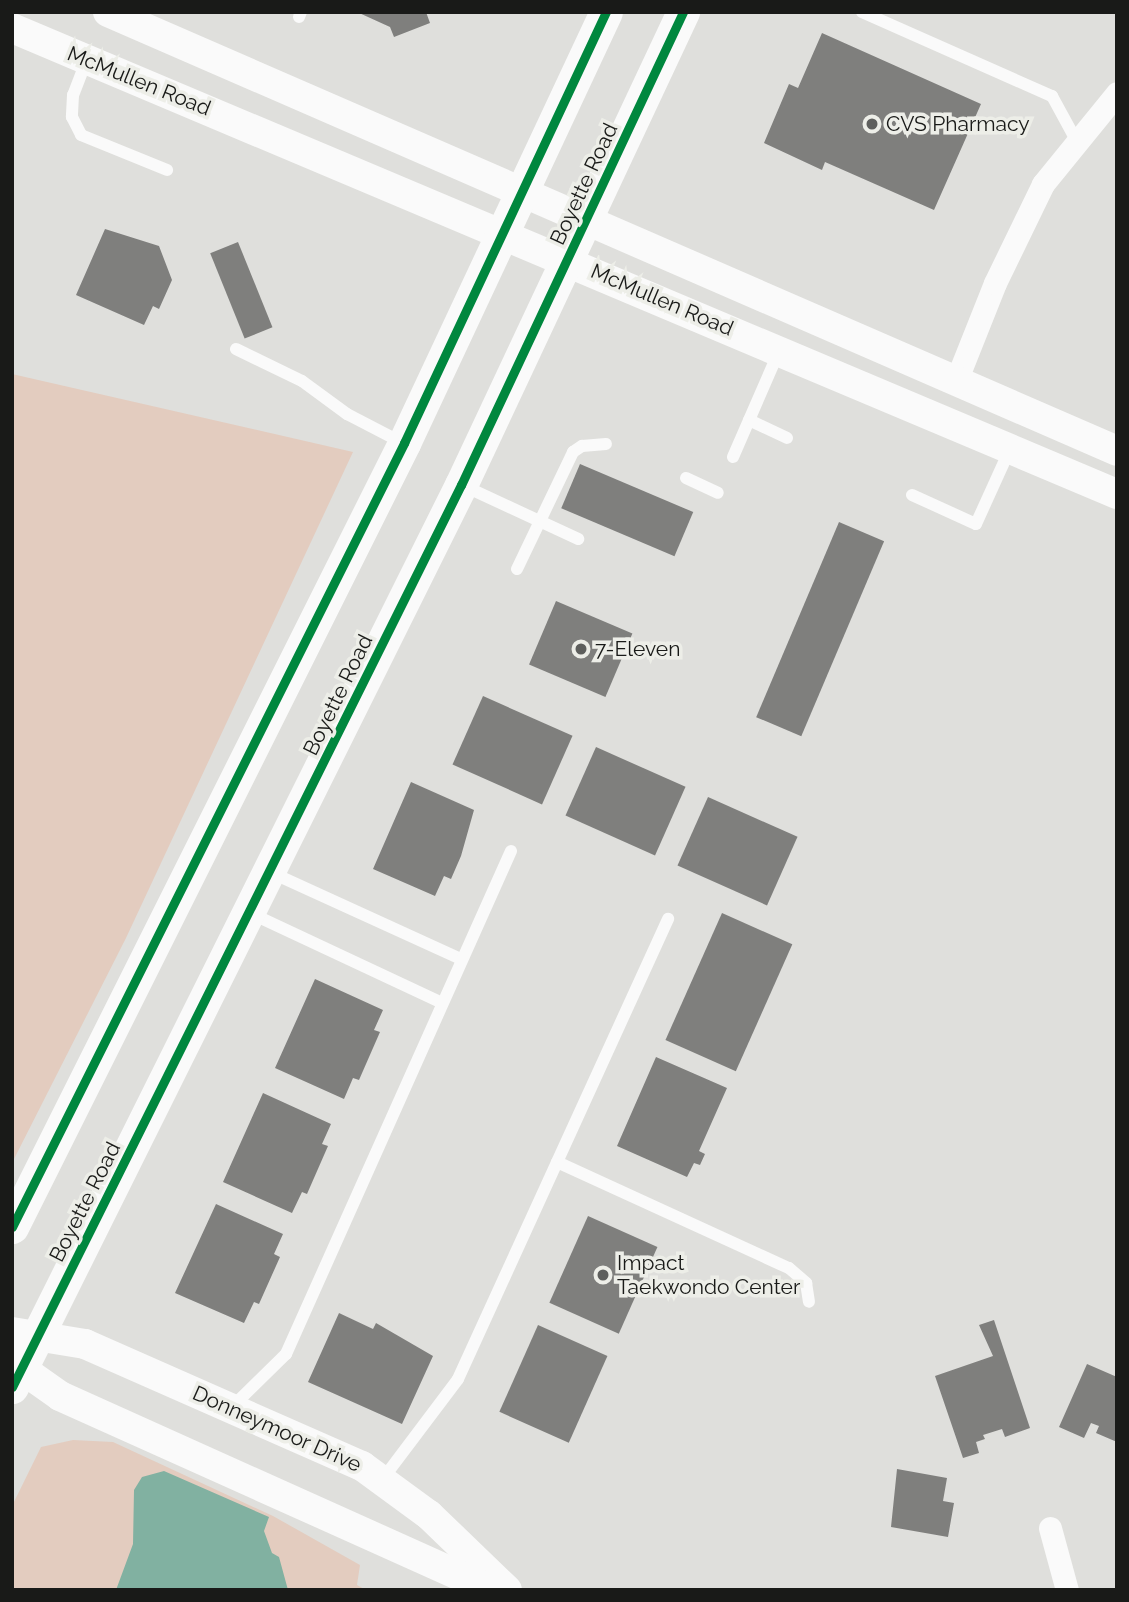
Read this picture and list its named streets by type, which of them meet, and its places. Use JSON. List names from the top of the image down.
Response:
{
  "streets": {
    "main road": ["Boyette Road"],
    "street": ["McMullen Road", "Donneymoor Drive"]
  },
  "crossings": [
    ["McMullen Road", "Boyette Road"],
    ["Boyette Road", "Donneymoor Drive"]
  ],
  "places": ["CVS Pharmacy", "7-Eleven", "Impact Taekwondo Center"]
}
